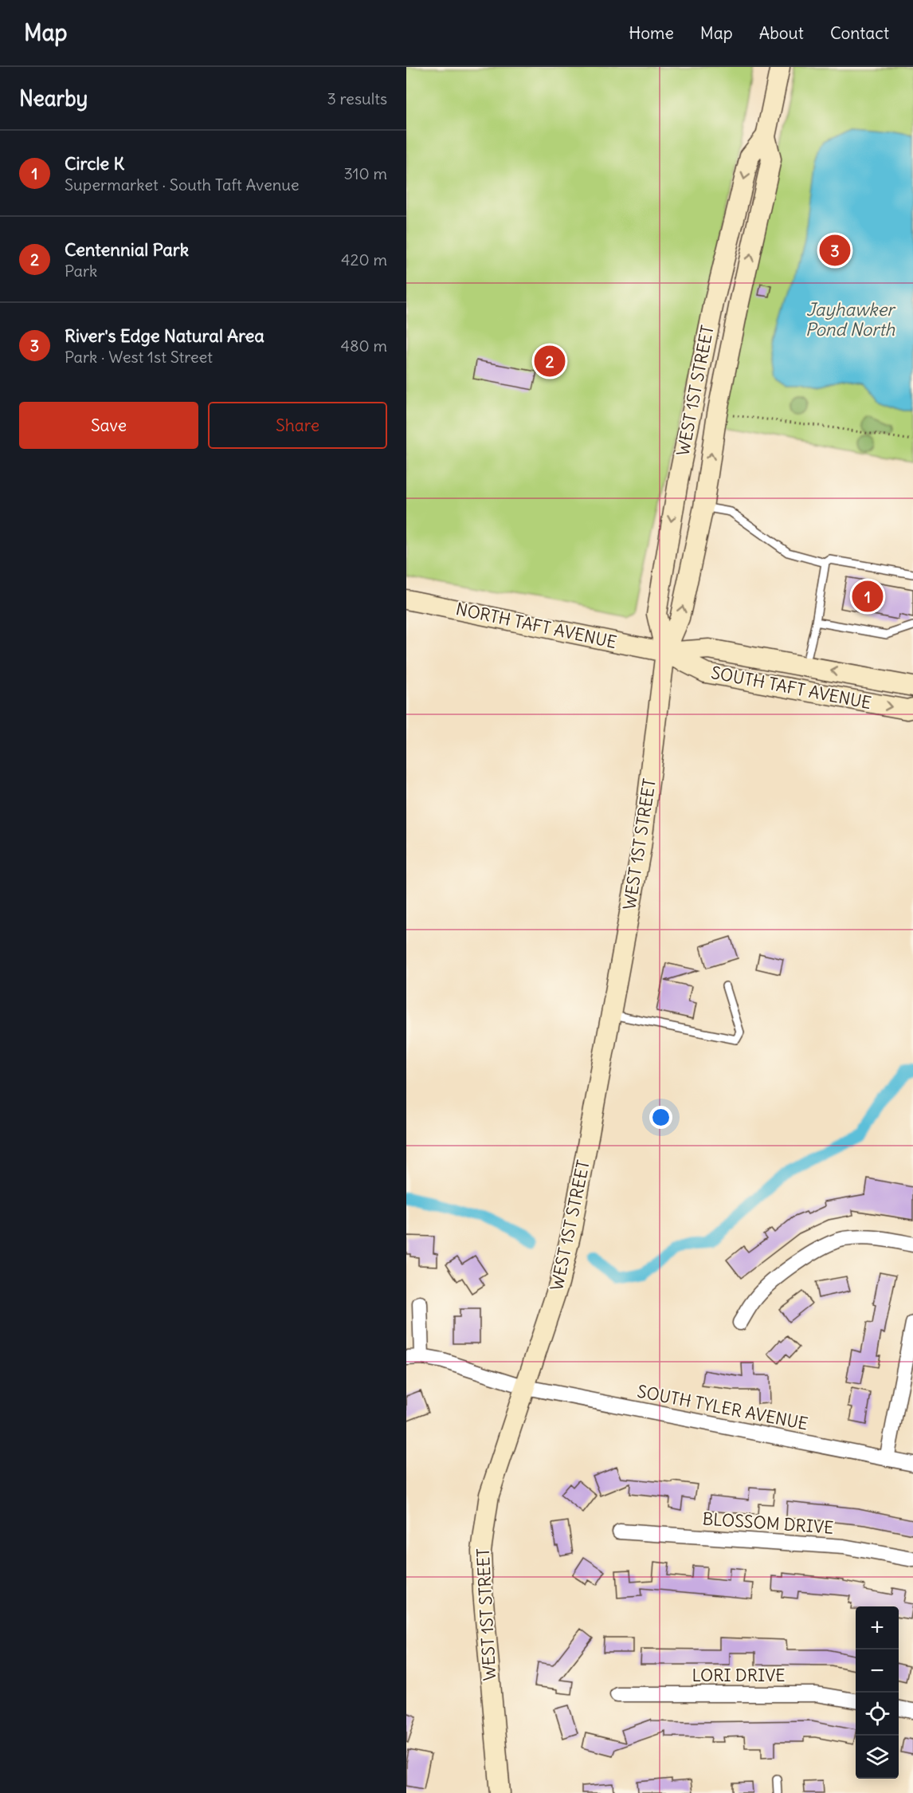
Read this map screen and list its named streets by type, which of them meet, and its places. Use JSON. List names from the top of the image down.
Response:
{
  "streets": {
    "main road": ["WEST 1ST STREET", "NORTH TAFT AVENUE", "SOUTH TAFT AVENUE"],
    "street": ["SOUTH TYLER AVENUE", "BLOSSOM DRIVE", "LORI DRIVE"]
  },
  "crossings": [
    ["WEST 1ST STREET", "NORTH TAFT AVENUE"],
    ["WEST 1ST STREET", "SOUTH TAFT AVENUE"],
    ["WEST 1ST STREET", "SOUTH TYLER AVENUE"],
    ["NORTH TAFT AVENUE", "SOUTH TAFT AVENUE"]
  ],
  "water": ["Jayhawker Pond North"],
  "page": {
    "header": "Map",
    "nav": [
      "Home",
      "Map",
      "About",
      "Contact"
    ],
    "heading": ["Nearby", "3 results"],
    "list": [
      {
        "mark": "1",
        "name": "Circle K",
        "note": "Supermarket · South Taft Avenue",
        "value": "310 m"
      },
      {
        "mark": "2",
        "name": "Centennial Park",
        "note": "Park",
        "value": "420 m"
      },
      {
        "mark": "3",
        "name": "River's Edge Natural Area",
        "note": "Park · West 1st Street",
        "value": "480 m"
      }
    ],
    "pins": ["3", "2", "1"],
    "buttons": ["Save", "Share"],
    "map_buttons": ["+", "−"]
  }
}
